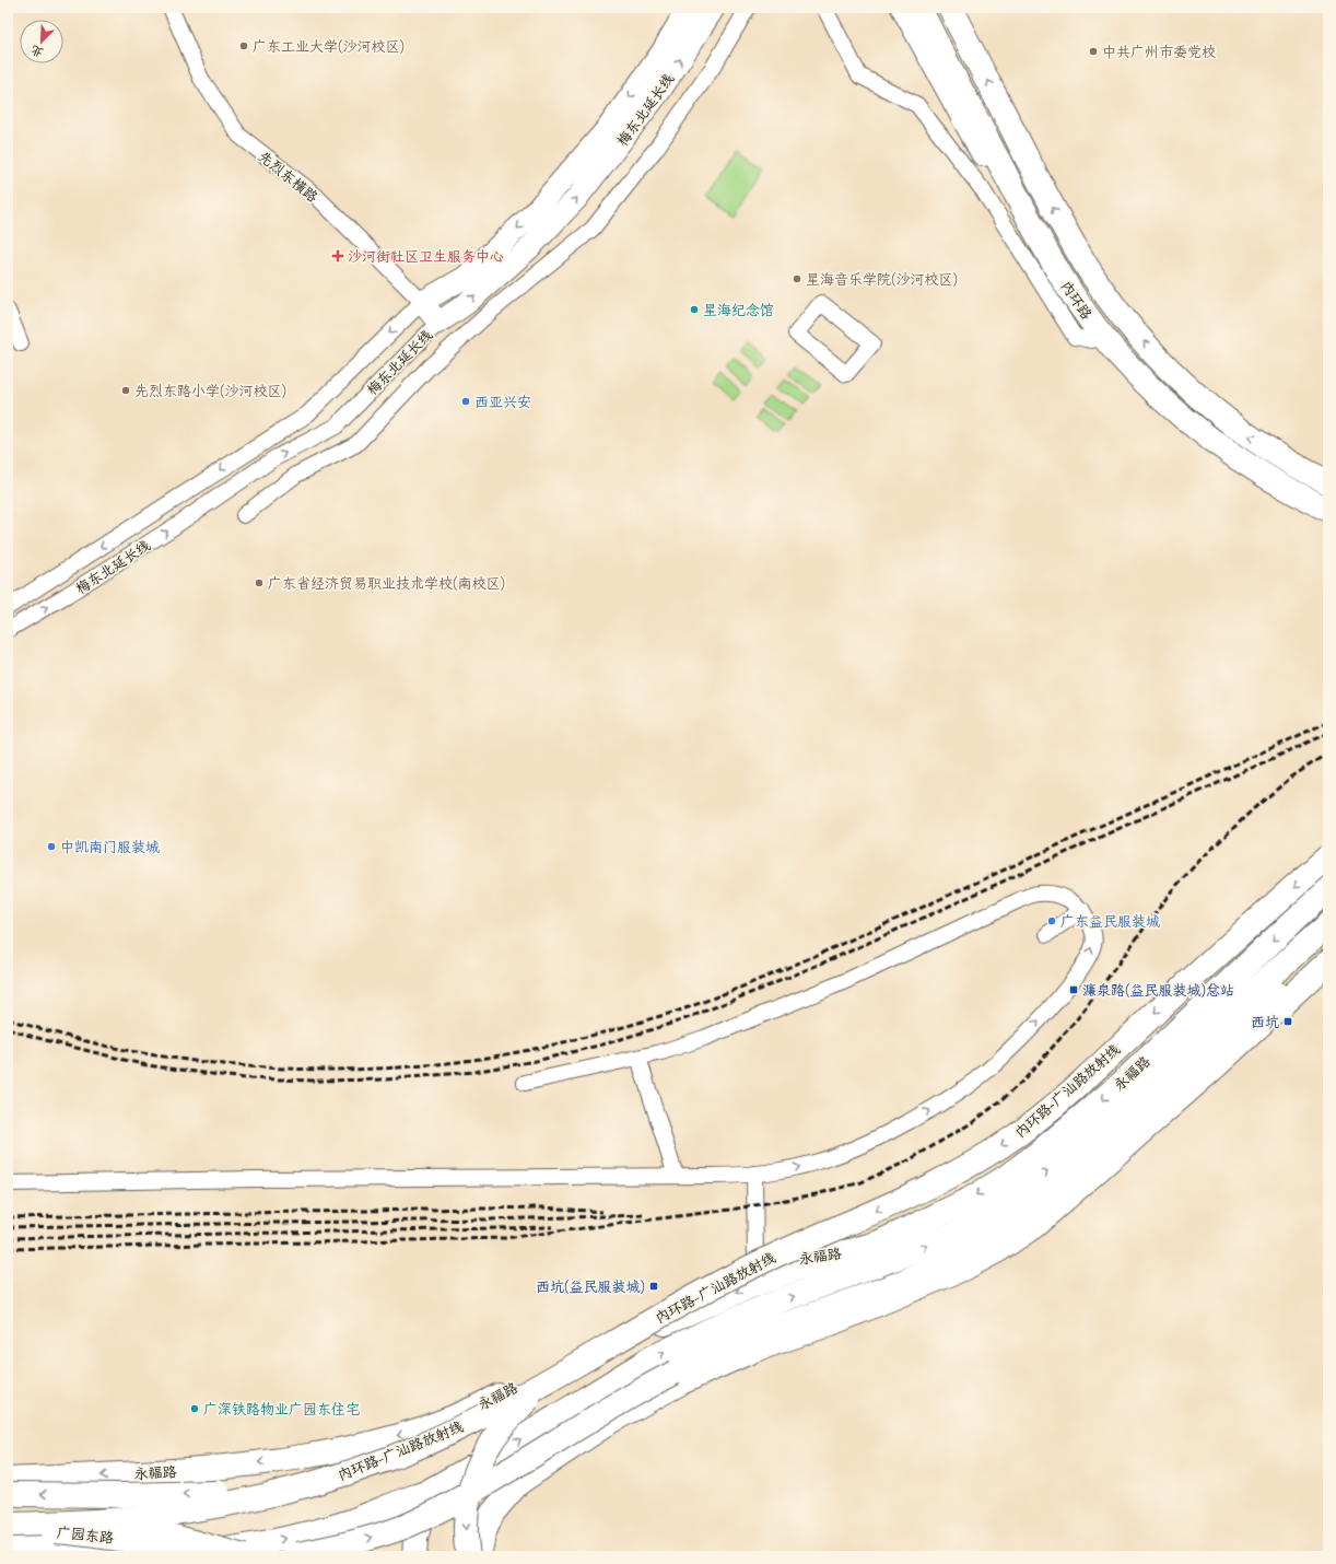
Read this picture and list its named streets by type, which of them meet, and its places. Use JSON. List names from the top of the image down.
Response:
{
  "streets": {
    "main road": [
      "内环路",
      "永福路",
      "内环路-广汕路放射线",
      "广园东路"
    ],
    "street": ["梅东北延长线", "先烈东横路"]
  },
  "crossings": [
    ["梅东北延长线", "先烈东横路"]
  ],
  "places": {
    "other": [
      "广东工业大学(沙河校区)",
      "中共广州市委党校",
      "星海音乐学院(沙河校区)",
      "星海纪念馆",
      "先烈东路小学(沙河校区)",
      "西亚兴安",
      "广东省经济贸易职业技术学校(南校区)",
      "中凯南门服装城",
      "广东益民服装城",
      "广深铁路物业广园东住宅"
    ],
    "health": ["沙河街社区卫生服务中心"],
    "transit": ["濂泉路(益民服装城)总站", "西坑", "西坑(益民服装城)"]
  },
  "north": "bottom left"
}
